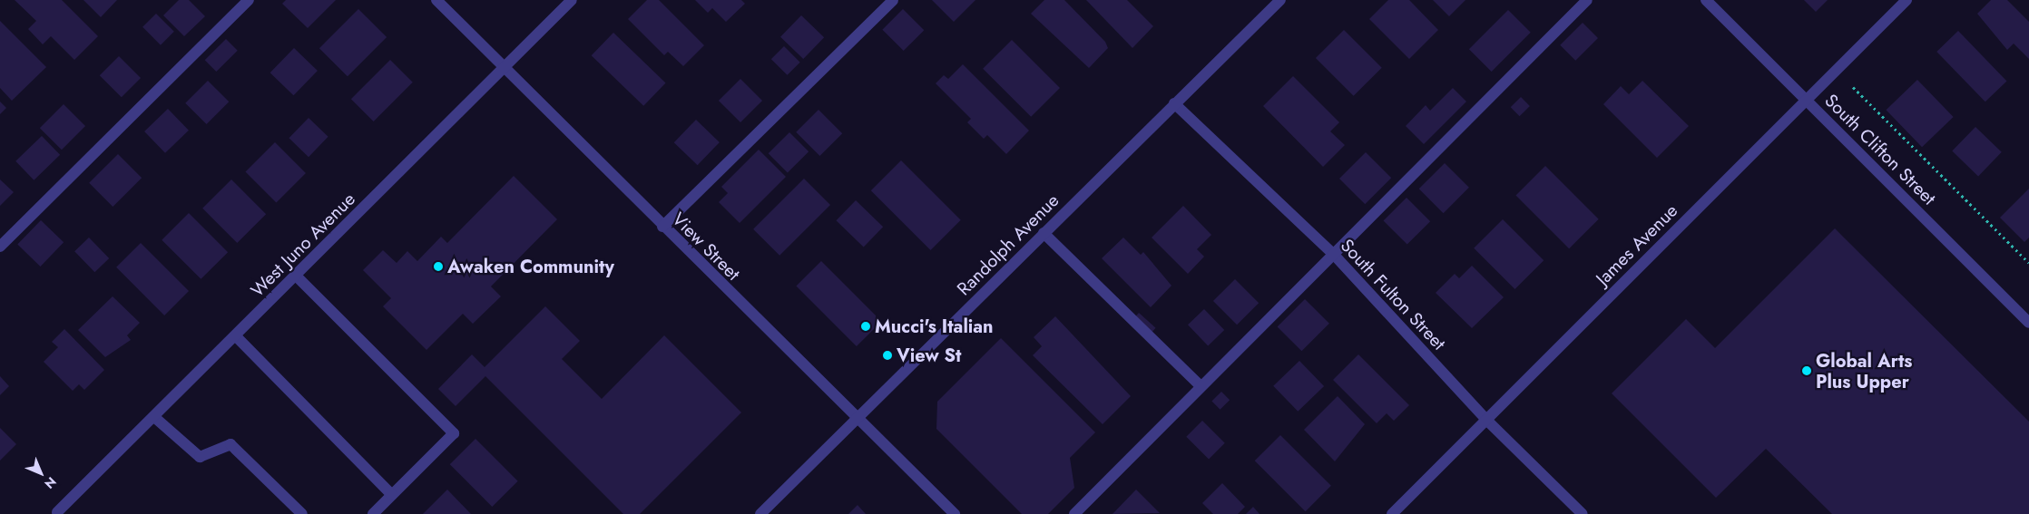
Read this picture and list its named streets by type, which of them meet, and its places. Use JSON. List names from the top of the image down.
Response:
{
  "streets": {
    "street": [
      "South Clifton Street",
      "West Juno Avenue",
      "Randolph Avenue",
      "James Avenue",
      "View Street",
      "South Fulton Street"
    ]
  },
  "crossings": [
    ["South Clifton Street", "James Avenue"],
    ["West Juno Avenue", "View Street"],
    ["Randolph Avenue", "View Street"],
    ["Randolph Avenue", "South Fulton Street"],
    ["James Avenue", "South Fulton Street"]
  ],
  "places": [
    "Awaken Community",
    "Mucci's Italian",
    "View St",
    "Global Arts Plus Upper"
  ],
  "north": "bottom right"
}
